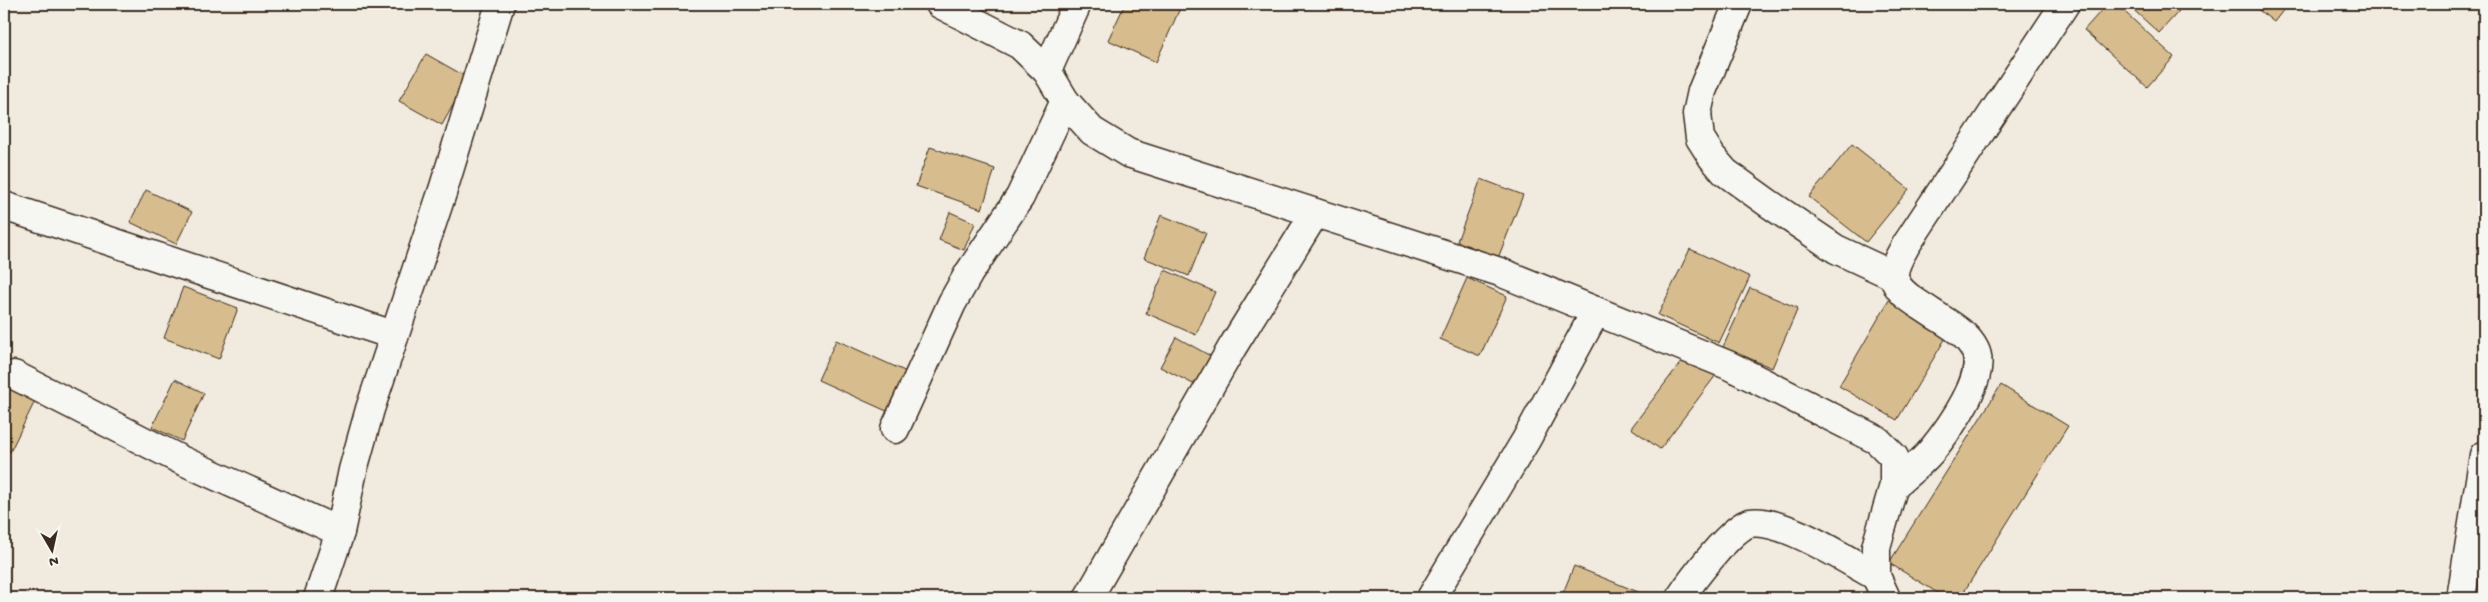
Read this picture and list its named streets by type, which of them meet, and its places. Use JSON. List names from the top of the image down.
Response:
{
  "north": "bottom"
}
